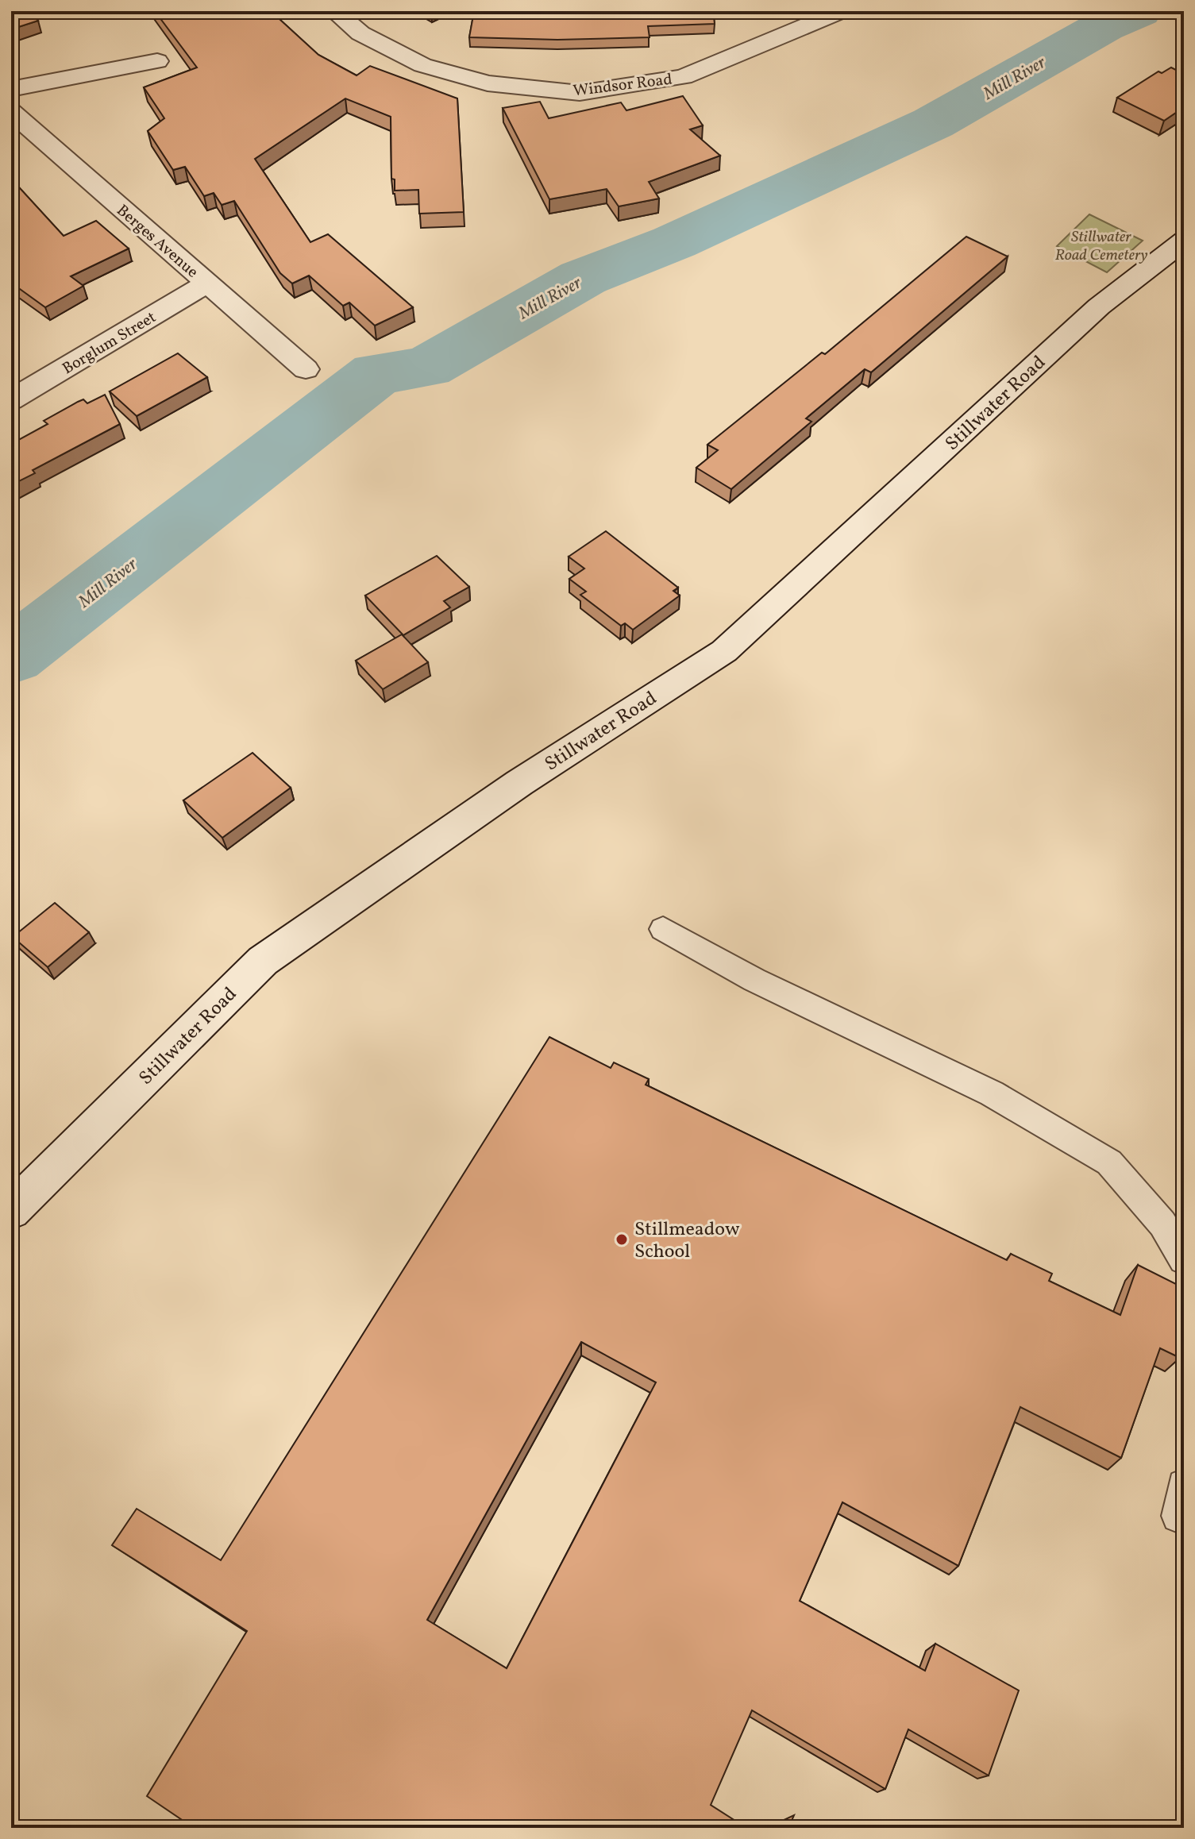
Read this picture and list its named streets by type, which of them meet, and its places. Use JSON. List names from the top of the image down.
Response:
{
  "streets": {
    "street": [
      "Windsor Road",
      "Berges Avenue",
      "Borglum Street",
      "Stillwater Road"
    ]
  },
  "crossings": [
    ["Berges Avenue", "Borglum Street"]
  ],
  "water": ["Mill River"],
  "parks": ["Stillwater Road Cemetery"],
  "places": ["Stillmeadow School"]
}
